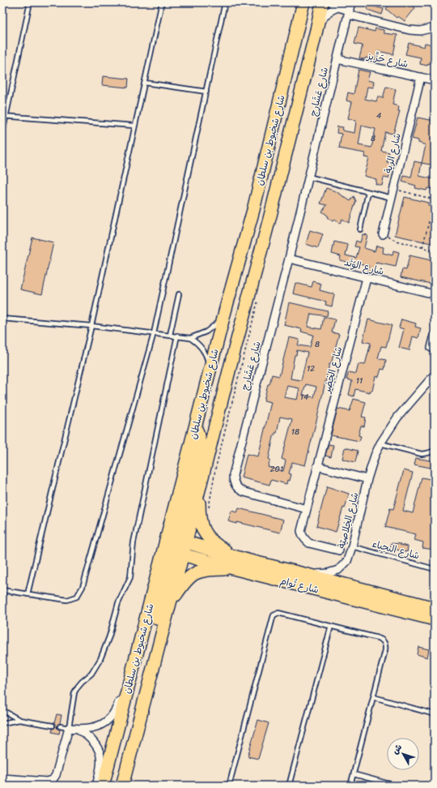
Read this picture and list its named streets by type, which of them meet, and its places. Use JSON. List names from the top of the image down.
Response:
{
  "streets": {
    "main road": ["شارع شخبوط بن سلطان", "شارع تُوام"],
    "street": [
      "شارع حَزِّيز",
      "شارع عَشَارِج",
      "شارع الرية",
      "شارع الوُتَد",
      "شارع الخِضِر",
      "شارع الخِلاصيّة"
    ],
    "lane": ["شارع النجباء"]
  },
  "crossings": [
    ["شارع حَزِّيز", "شارع عَشَارِج"],
    ["شارع حَزِّيز", "شارع الرية"],
    ["شارع عَشَارِج", "شارع الوُتَد"],
    ["شارع عَشَارِج", "شارع الخِضِر"],
    ["شارع شخبوط بن سلطان", "شارع تُوام"],
    ["شارع الوُتَد", "شارع الخِضِر"],
    ["شارع الخِلاصيّة", "شارع النجباء"],
    ["شارع الخِلاصيّة", "شارع تُوام"]
  ],
  "house_numbers": [
    "4",
    "8",
    "8",
    "12",
    "11",
    "14",
    "18",
    "201"
  ],
  "north": "top left"
}
